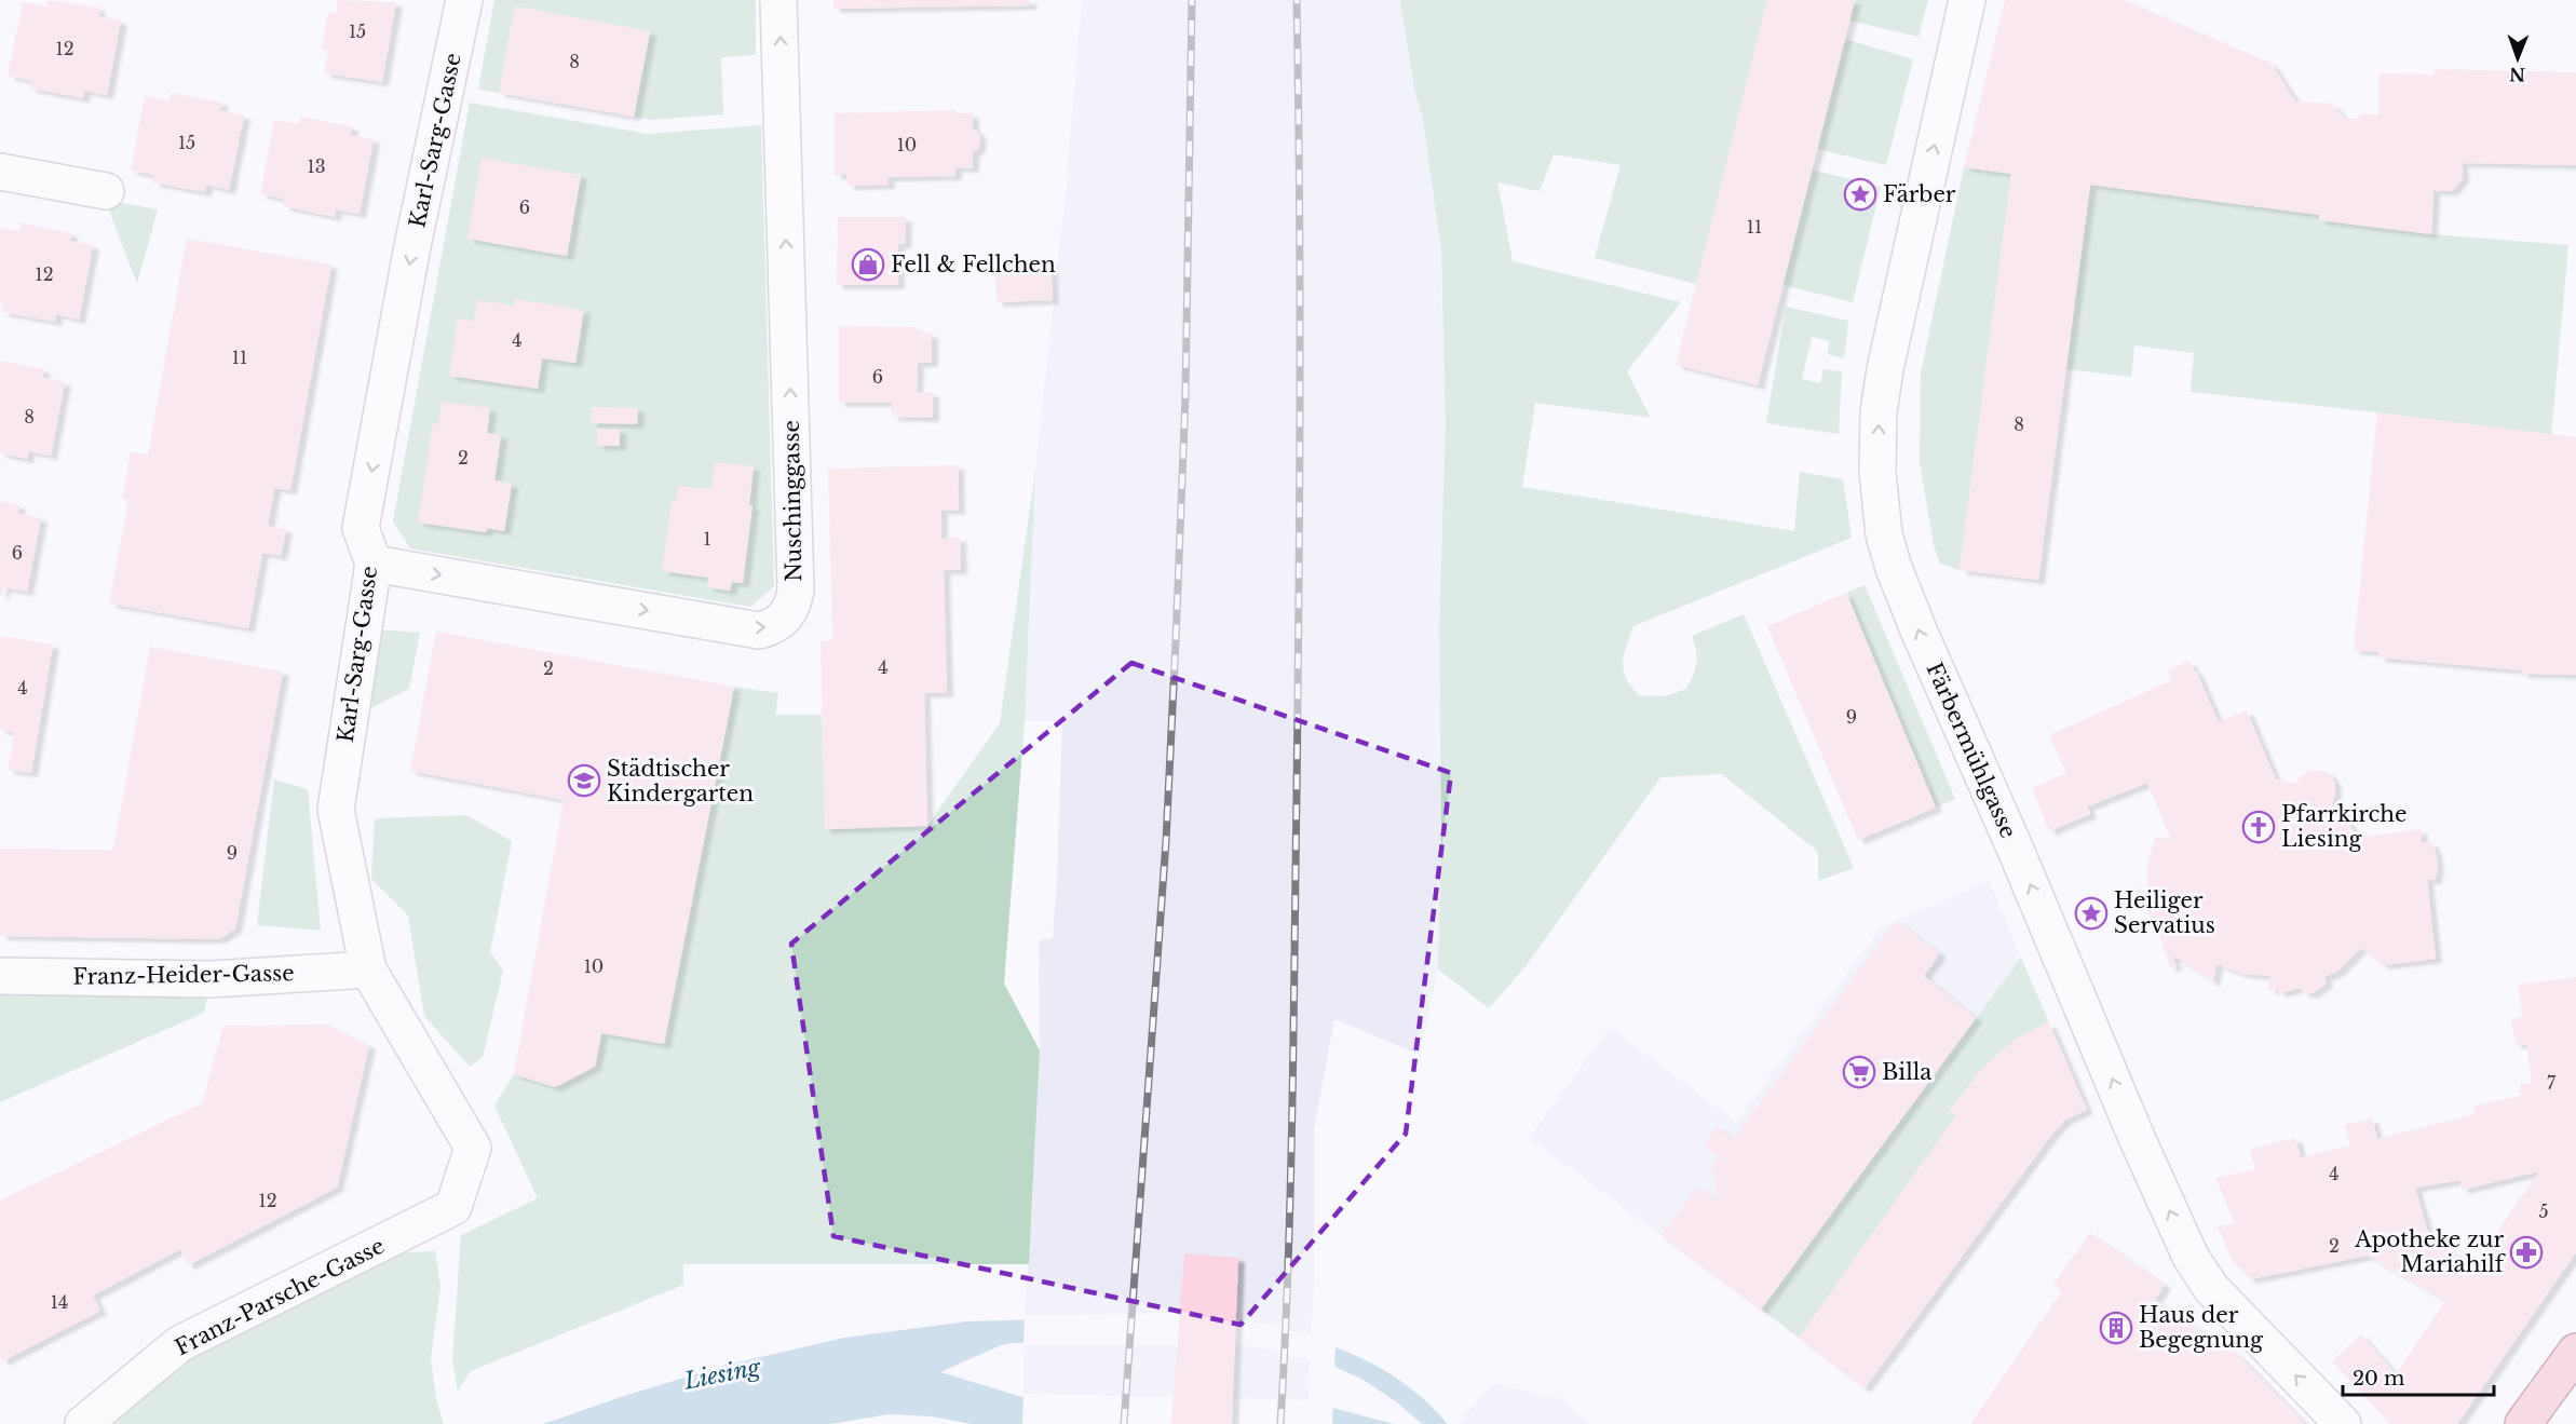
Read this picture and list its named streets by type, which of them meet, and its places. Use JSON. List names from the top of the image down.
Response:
{
  "streets": {
    "street": [
      "Karl-Sarg-Gasse",
      "Nuschinggasse",
      "Färbermühlgasse",
      "Franz-Heider-Gasse",
      "Franz-Parsche-Gasse"
    ]
  },
  "crossings": [
    ["Karl-Sarg-Gasse", "Nuschinggasse"],
    ["Karl-Sarg-Gasse", "Franz-Heider-Gasse"],
    ["Karl-Sarg-Gasse", "Franz-Parsche-Gasse"]
  ],
  "one_way": ["Karl-Sarg-Gasse", "Färbermühlgasse"],
  "water": ["Liesing"],
  "places": {
    "place": ["Färber", "Heiliger Servatius"],
    "shop": ["Fell & Fellchen"],
    "school or university": ["Städtischer Kindergarten"],
    "church": ["Pfarrkirche Liesing"],
    "supermarket": ["Billa"],
    "pharmacy": ["Apotheke zur Mariahilf"],
    "building": ["Haus der Begegnung"]
  },
  "house_numbers": [
    "15",
    "12",
    "8",
    "15",
    "10",
    "13",
    "6",
    "11",
    "12",
    "4",
    "11",
    "6",
    "8",
    "8",
    "2",
    "1",
    "6",
    "4",
    "2",
    "4",
    "9",
    "9",
    "10",
    "7",
    "4",
    "12",
    "5",
    "2",
    "14"
  ],
  "scale_bar": "20 m",
  "north": "bottom"
}
